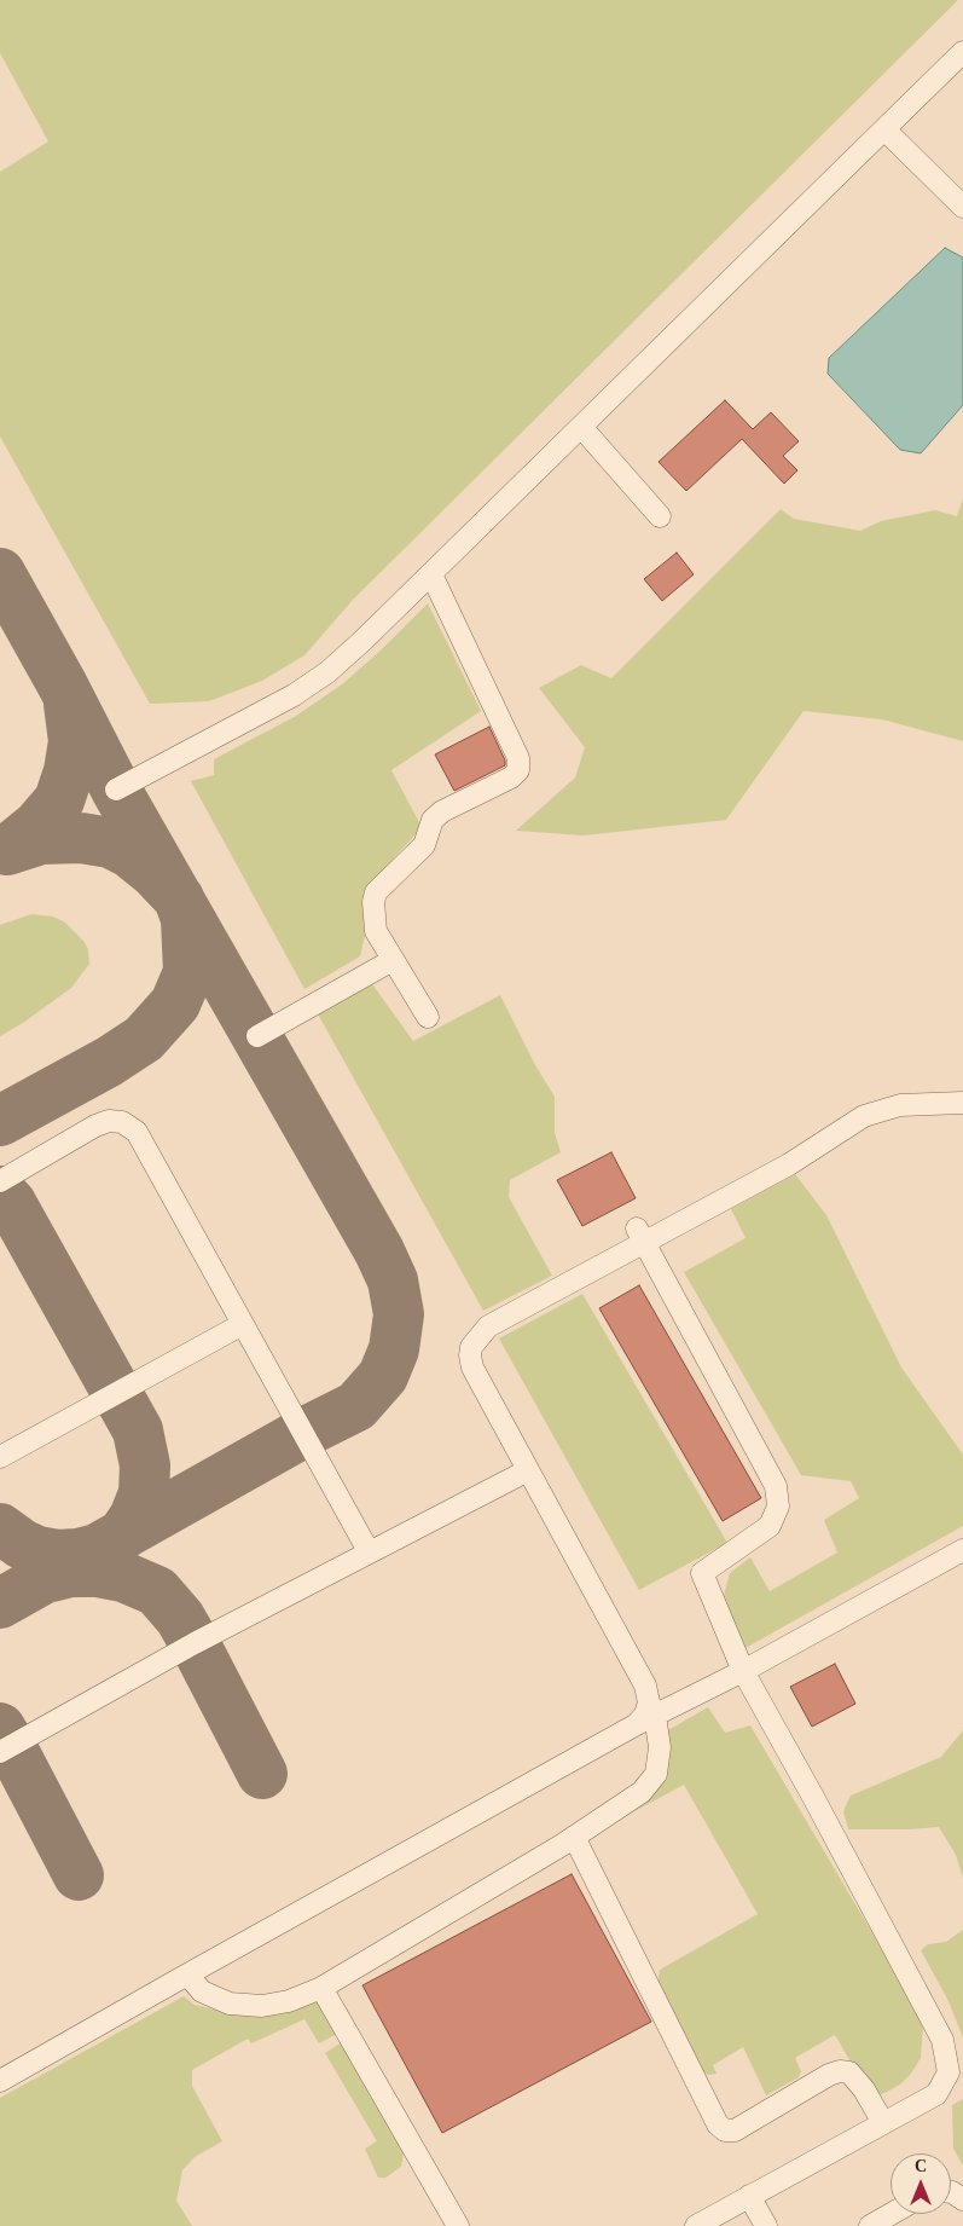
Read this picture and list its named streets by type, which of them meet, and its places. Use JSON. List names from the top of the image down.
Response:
{
  "north": "top"
}
